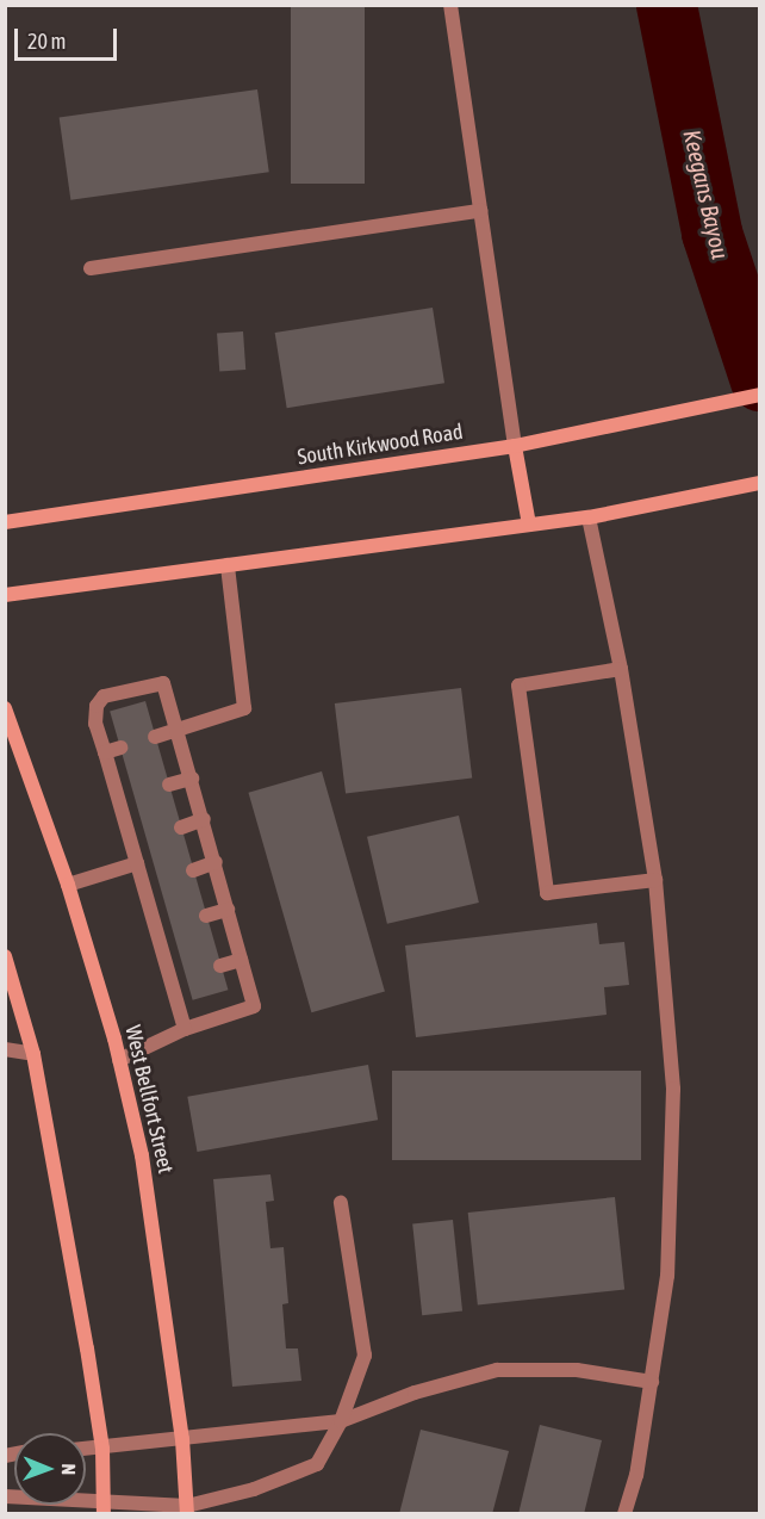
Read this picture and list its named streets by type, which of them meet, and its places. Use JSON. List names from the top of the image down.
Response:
{
  "streets": {
    "main road": ["South Kirkwood Road", "West Bellfort Street"]
  },
  "water": ["Keegans Bayou"],
  "scale_bar": "20 m",
  "north": "right"
}
